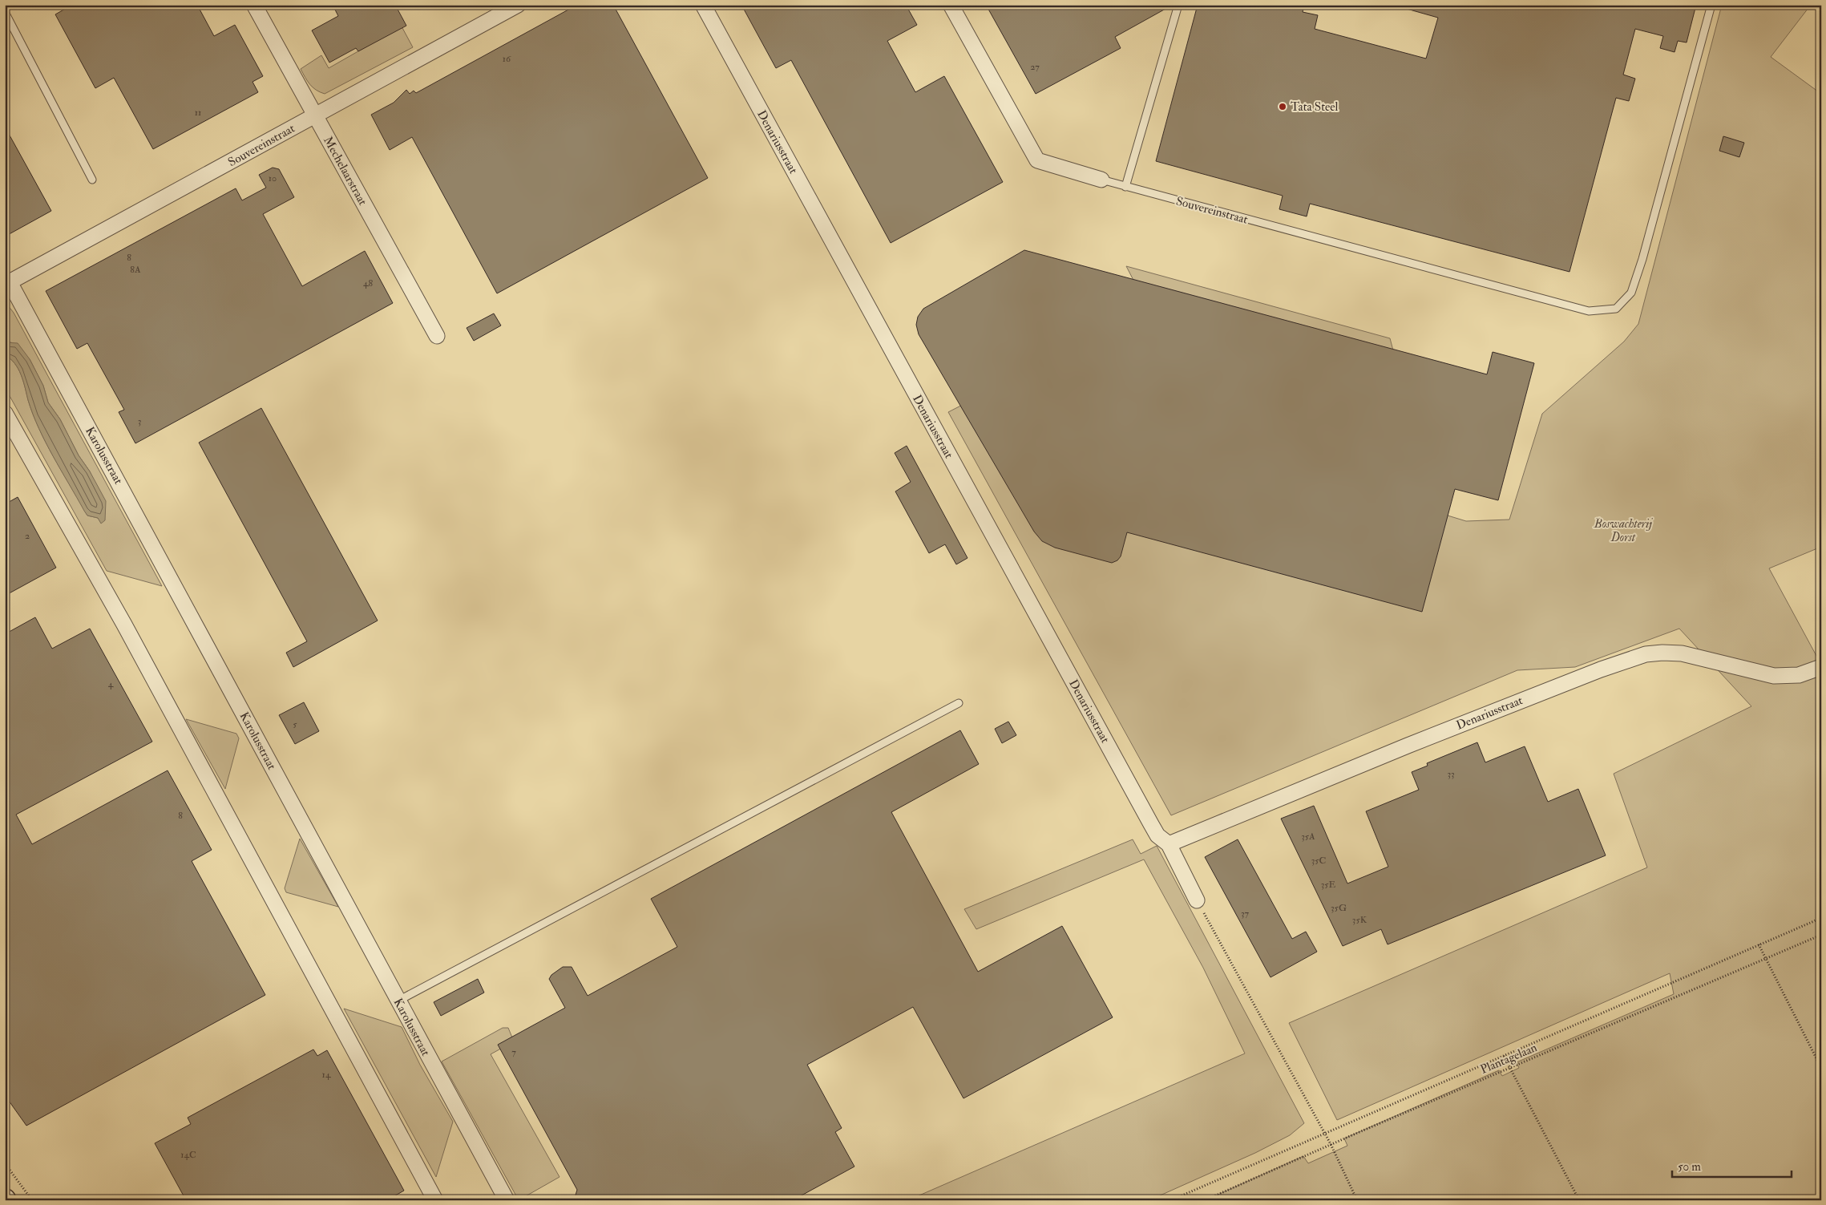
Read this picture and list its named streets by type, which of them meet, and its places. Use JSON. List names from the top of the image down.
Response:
{
  "streets": {
    "street": [
      "Denariusstraat",
      "Souvereinstraat",
      "Mechelaarstraat",
      "Karolusstraat"
    ],
    "path": ["Plantagelaan"]
  },
  "crossings": [
    ["Souvereinstraat", "Mechelaarstraat"],
    ["Souvereinstraat", "Karolusstraat"]
  ],
  "parks": ["Boswachterij Dorst"],
  "places": ["Tata Steel"],
  "house_numbers": [
    "16",
    "27",
    "11",
    "10",
    "8",
    "8A",
    "48",
    "3",
    "2",
    "4",
    "5",
    "33",
    "8",
    "35A",
    "35C",
    "35E",
    "35G",
    "37",
    "35K",
    "7",
    "14",
    "14C"
  ],
  "scale_bar": "50 m"
}
